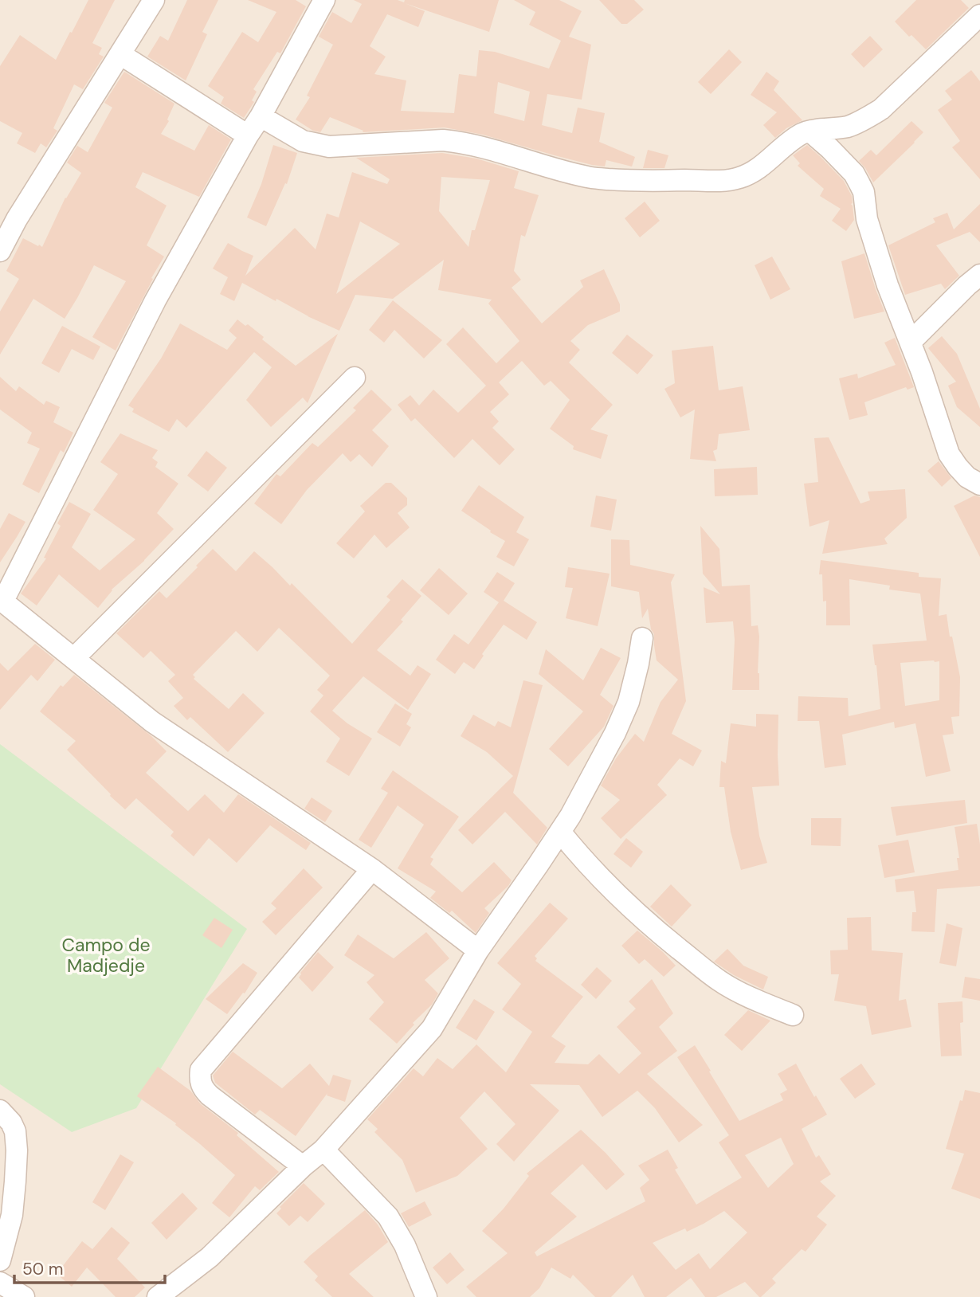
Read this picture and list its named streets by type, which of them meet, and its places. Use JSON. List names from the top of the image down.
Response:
{
  "parks": ["Campo de Madjedje"],
  "scale_bar": "50 m"
}
